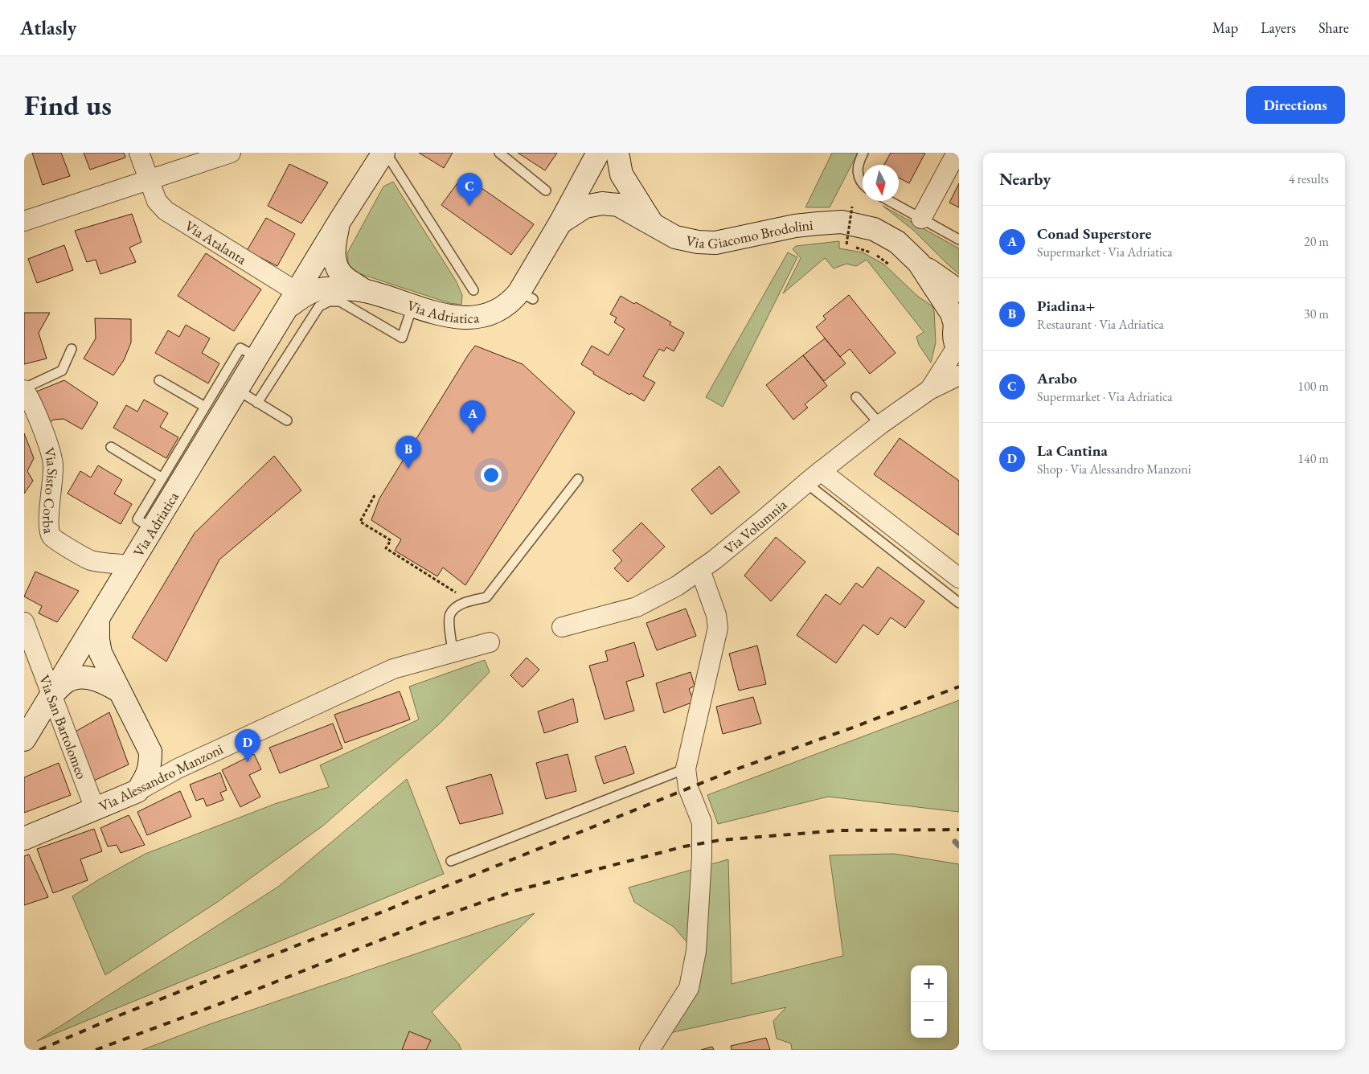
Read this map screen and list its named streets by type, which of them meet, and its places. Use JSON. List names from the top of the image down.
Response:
{
  "streets": {
    "main road": ["Via Giacomo Brodolini", "Via Adriatica", "Via Alessandro Manzoni"],
    "street": [
      "Via Atalanta",
      "Via Sisto Corba",
      "Via Volumnia",
      "Via San Bartolomeo"
    ]
  },
  "crossings": [
    ["Via Giacomo Brodolini", "Via Adriatica"],
    ["Via Atalanta", "Via Adriatica"],
    ["Via Adriatica", "Via Sisto Corba"],
    ["Via Adriatica", "Via San Bartolomeo"],
    ["Via San Bartolomeo", "Via Alessandro Manzoni"]
  ],
  "north": "bottom",
  "page": {
    "header": "Atlasly",
    "nav": ["Map", "Layers", "Share"],
    "buttons": "Directions",
    "title": "Find us",
    "heading": ["Nearby", "4 results"],
    "pins": [
      "C",
      "A",
      "B",
      "D"
    ],
    "list": [
      {
        "mark": "A",
        "name": "Conad Superstore",
        "note": "Supermarket · Via Adriatica",
        "value": "20 m"
      },
      {
        "mark": "B",
        "name": "Piadina+",
        "note": "Restaurant · Via Adriatica",
        "value": "30 m"
      },
      {
        "mark": "C",
        "name": "Arabo",
        "note": "Supermarket · Via Adriatica",
        "value": "100 m"
      },
      {
        "mark": "D",
        "name": "La Cantina",
        "note": "Shop · Via Alessandro Manzoni",
        "value": "140 m"
      }
    ],
    "map_buttons": ["+", "−"]
  }
}
